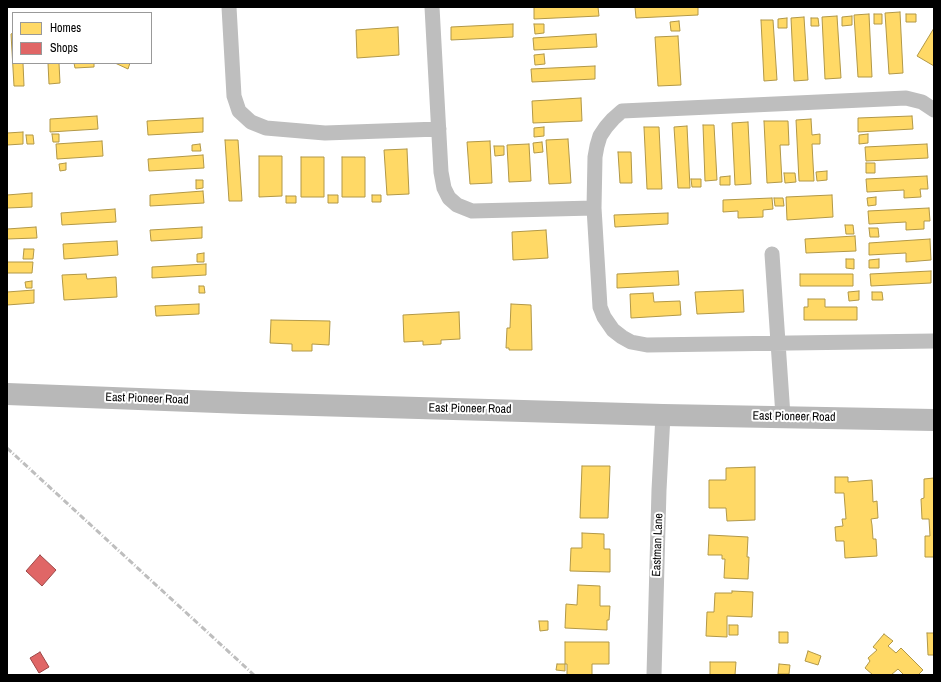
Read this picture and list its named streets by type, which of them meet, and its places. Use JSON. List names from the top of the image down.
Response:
{
  "streets": {
    "main road": ["East Pioneer Road"],
    "street": ["Eastman Lane"]
  },
  "crossings": [
    ["East Pioneer Road", "Eastman Lane"]
  ],
  "legend": ["Homes", "Shops"]
}
